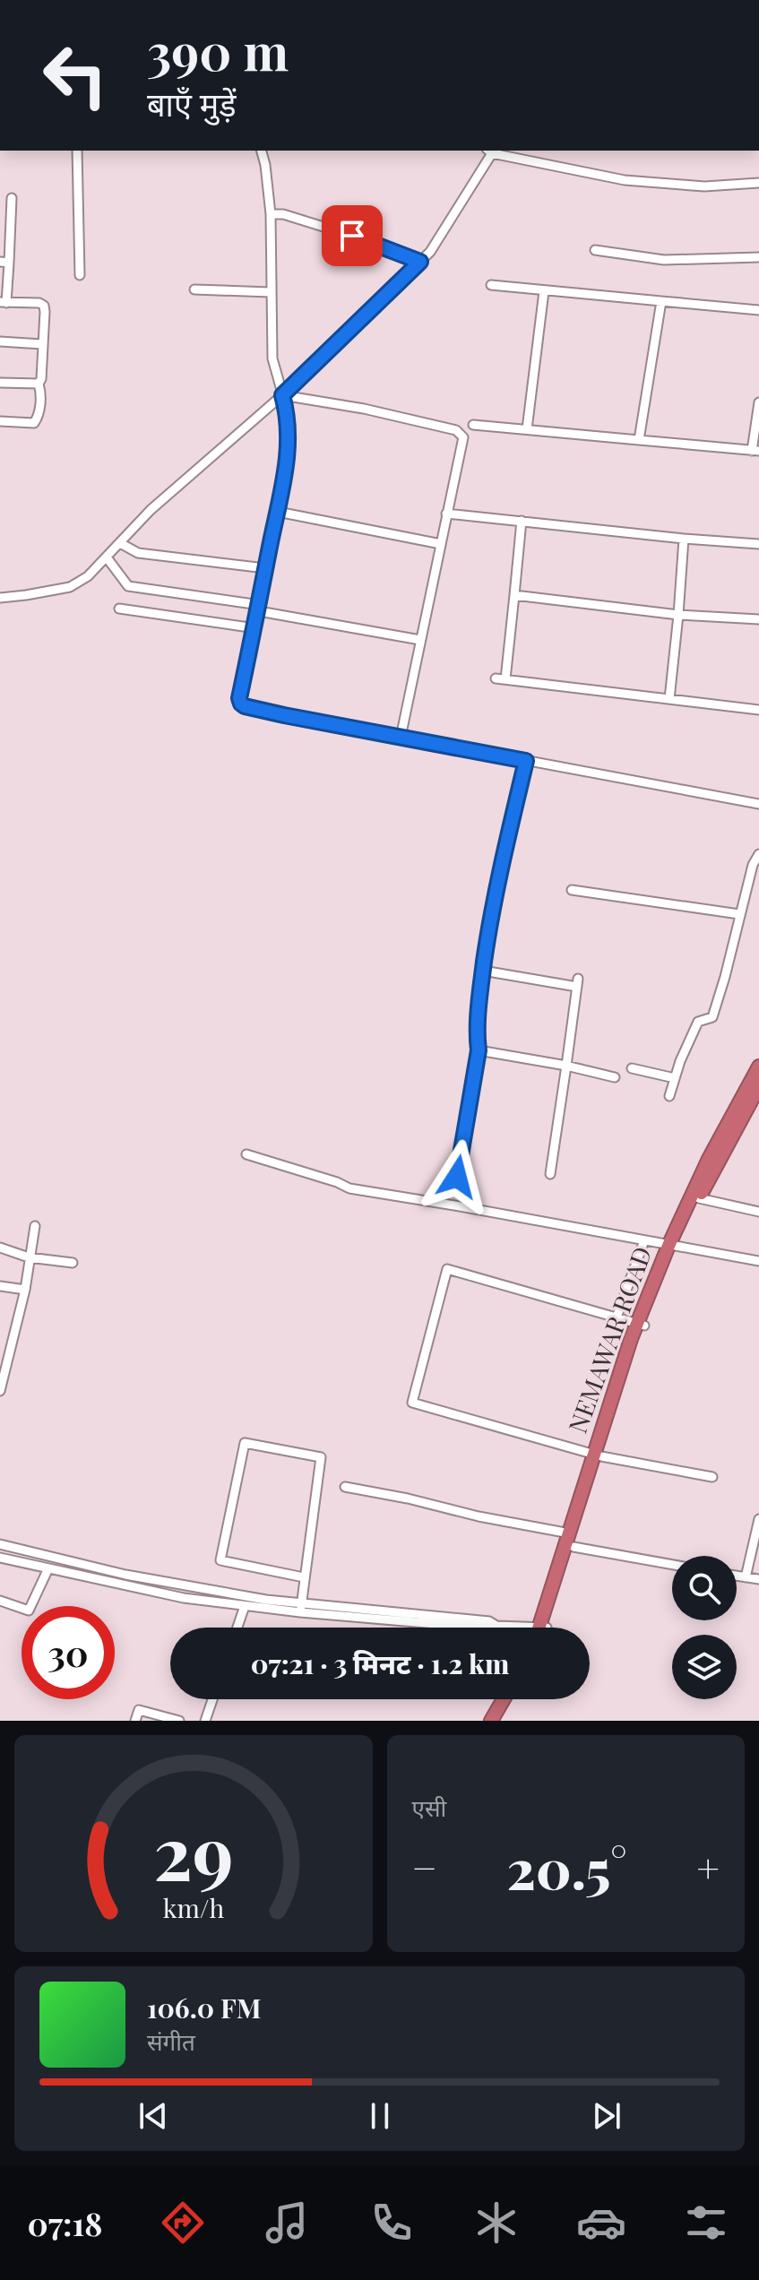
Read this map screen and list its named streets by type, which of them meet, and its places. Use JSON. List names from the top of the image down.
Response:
{
  "streets": {
    "highway": ["NEMAWAR ROAD"]
  },
  "page": {
    "turn": ["390 m", "बाएँ मुड़ें"],
    "limit": "30",
    "trip": "07:21 · 3 मिनट · 1.2 km",
    "tile": "एसी",
    "heat": ["−", "20.5°", "+"],
    "song": ["106.0 FM", "संगीत"],
    "tabs": "07:18",
    "gauge": ["29", "km/h"]
  }
}
